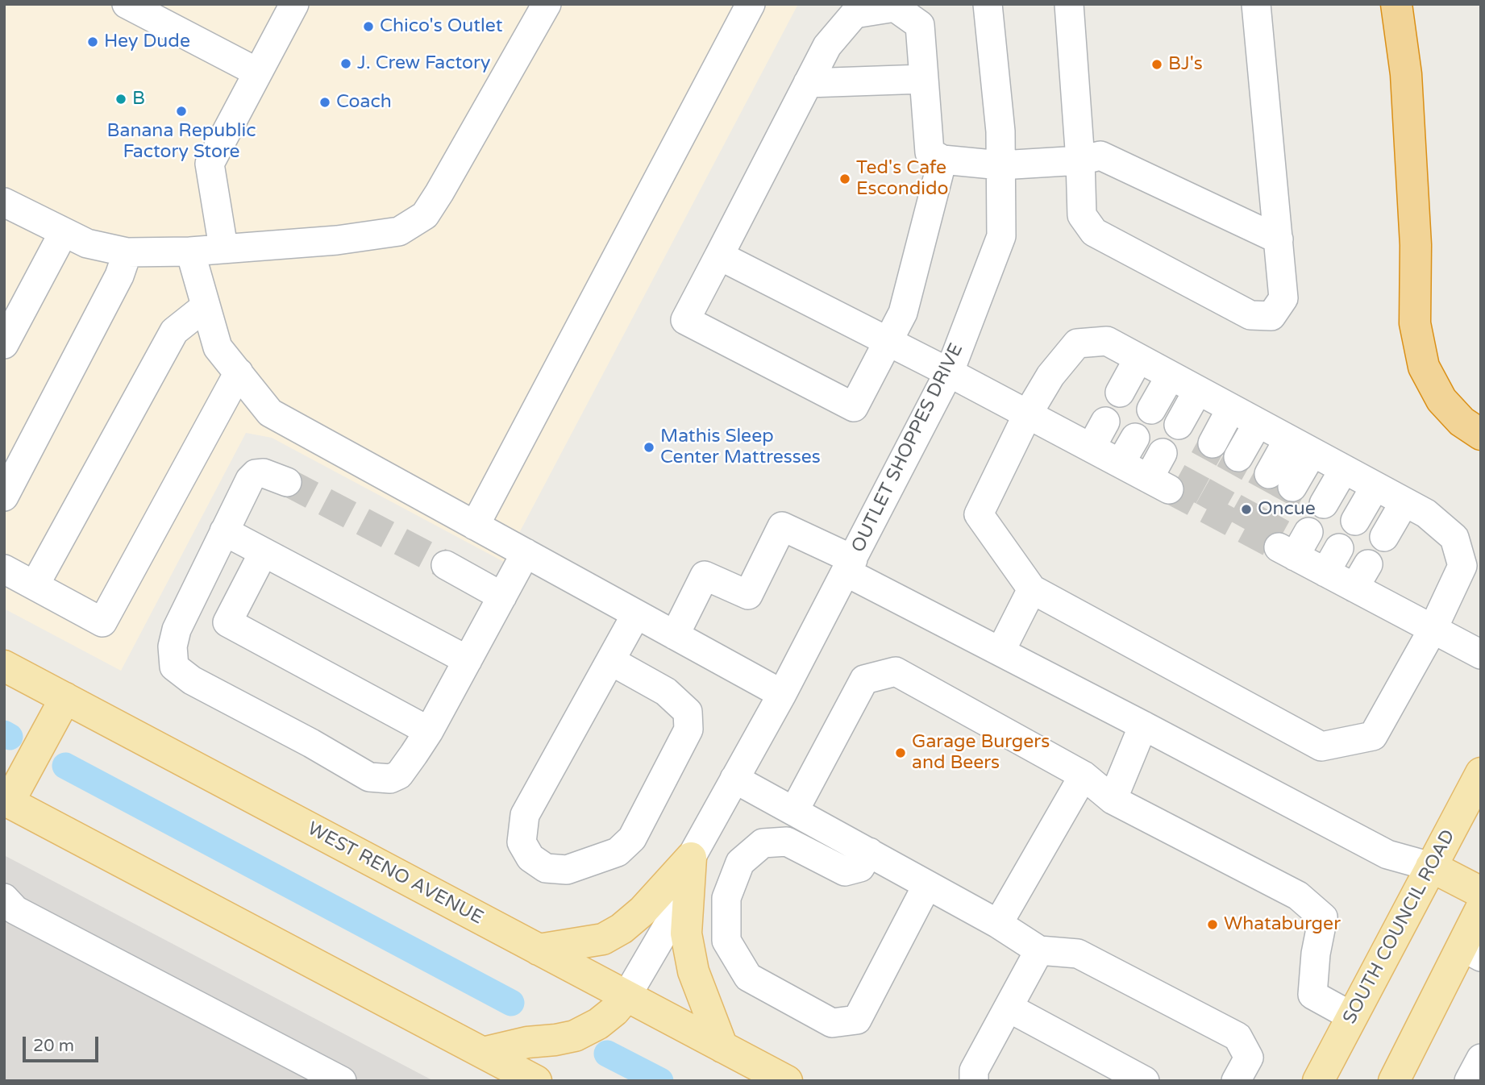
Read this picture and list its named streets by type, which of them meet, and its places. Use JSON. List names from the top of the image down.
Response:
{
  "streets": {
    "main road": ["WEST RENO AVENUE", "SOUTH COUNCIL ROAD"],
    "street": ["OUTLET SHOPPES DRIVE"]
  },
  "crossings": [
    ["OUTLET SHOPPES DRIVE", "WEST RENO AVENUE"]
  ],
  "places": [
    "Chico's Outlet",
    "Hey Dude",
    "J. Crew Factory",
    "BJ's",
    "B",
    "Coach",
    "Banana Republic Factory Store",
    "Ted's Cafe Escondido",
    "Mathis Sleep Center Mattresses",
    "Oncue",
    "Garage Burgers and Beers",
    "Whataburger"
  ],
  "scale_bar": "20 m"
}
